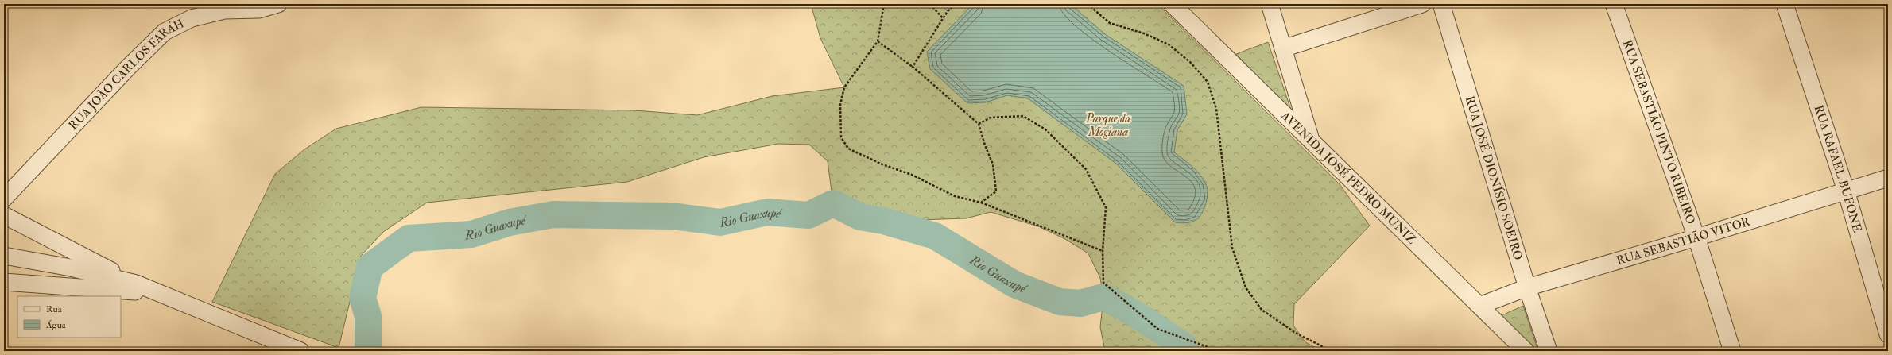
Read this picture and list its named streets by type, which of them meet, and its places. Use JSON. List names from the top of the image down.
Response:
{
  "streets": {
    "street": [
      "RUA JOÃO CARLOS FARÁH",
      "RUA SEBASTIÃO PINTO RIBEIRO",
      "RUA RAFAEL BUFONE",
      "AVENIDA JOSÉ PEDRO MUNIZ",
      "RUA JOSÉ DIONÍSIO SOEIRO",
      "RUA SEBASTIÃO VITOR"
    ]
  },
  "crossings": [
    ["RUA SEBASTIÃO PINTO RIBEIRO", "RUA SEBASTIÃO VITOR"],
    ["RUA RAFAEL BUFONE", "RUA SEBASTIÃO VITOR"],
    ["AVENIDA JOSÉ PEDRO MUNIZ", "RUA SEBASTIÃO VITOR"],
    ["RUA JOSÉ DIONÍSIO SOEIRO", "RUA SEBASTIÃO VITOR"]
  ],
  "water": ["Rio Guaxupé"],
  "parks": ["Parque da Mogiana"],
  "legend": ["Rua", "Água"]
}
